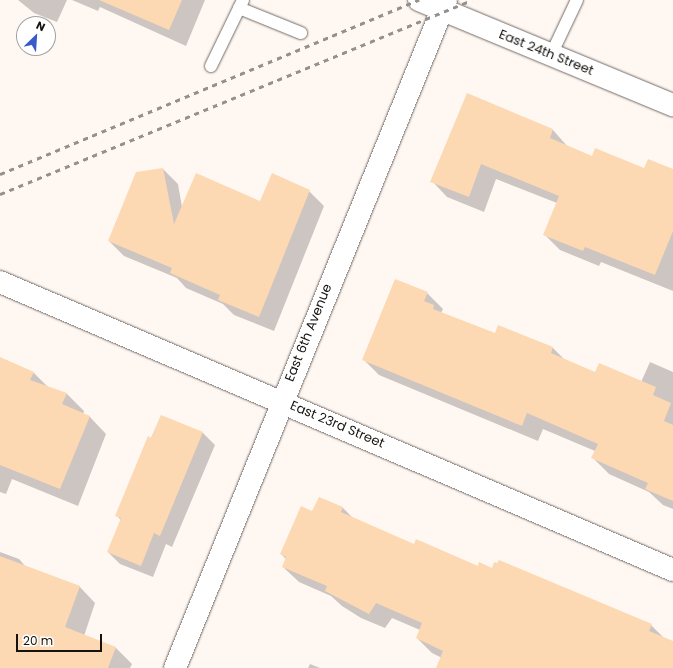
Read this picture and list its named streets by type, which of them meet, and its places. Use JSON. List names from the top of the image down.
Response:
{
  "streets": {
    "street": ["East 24th Street", "East 6th Avenue", "East 23rd Street"]
  },
  "crossings": [
    ["East 24th Street", "East 6th Avenue"],
    ["East 6th Avenue", "East 23rd Street"]
  ],
  "scale_bar": "20 m",
  "north": "top right"
}
